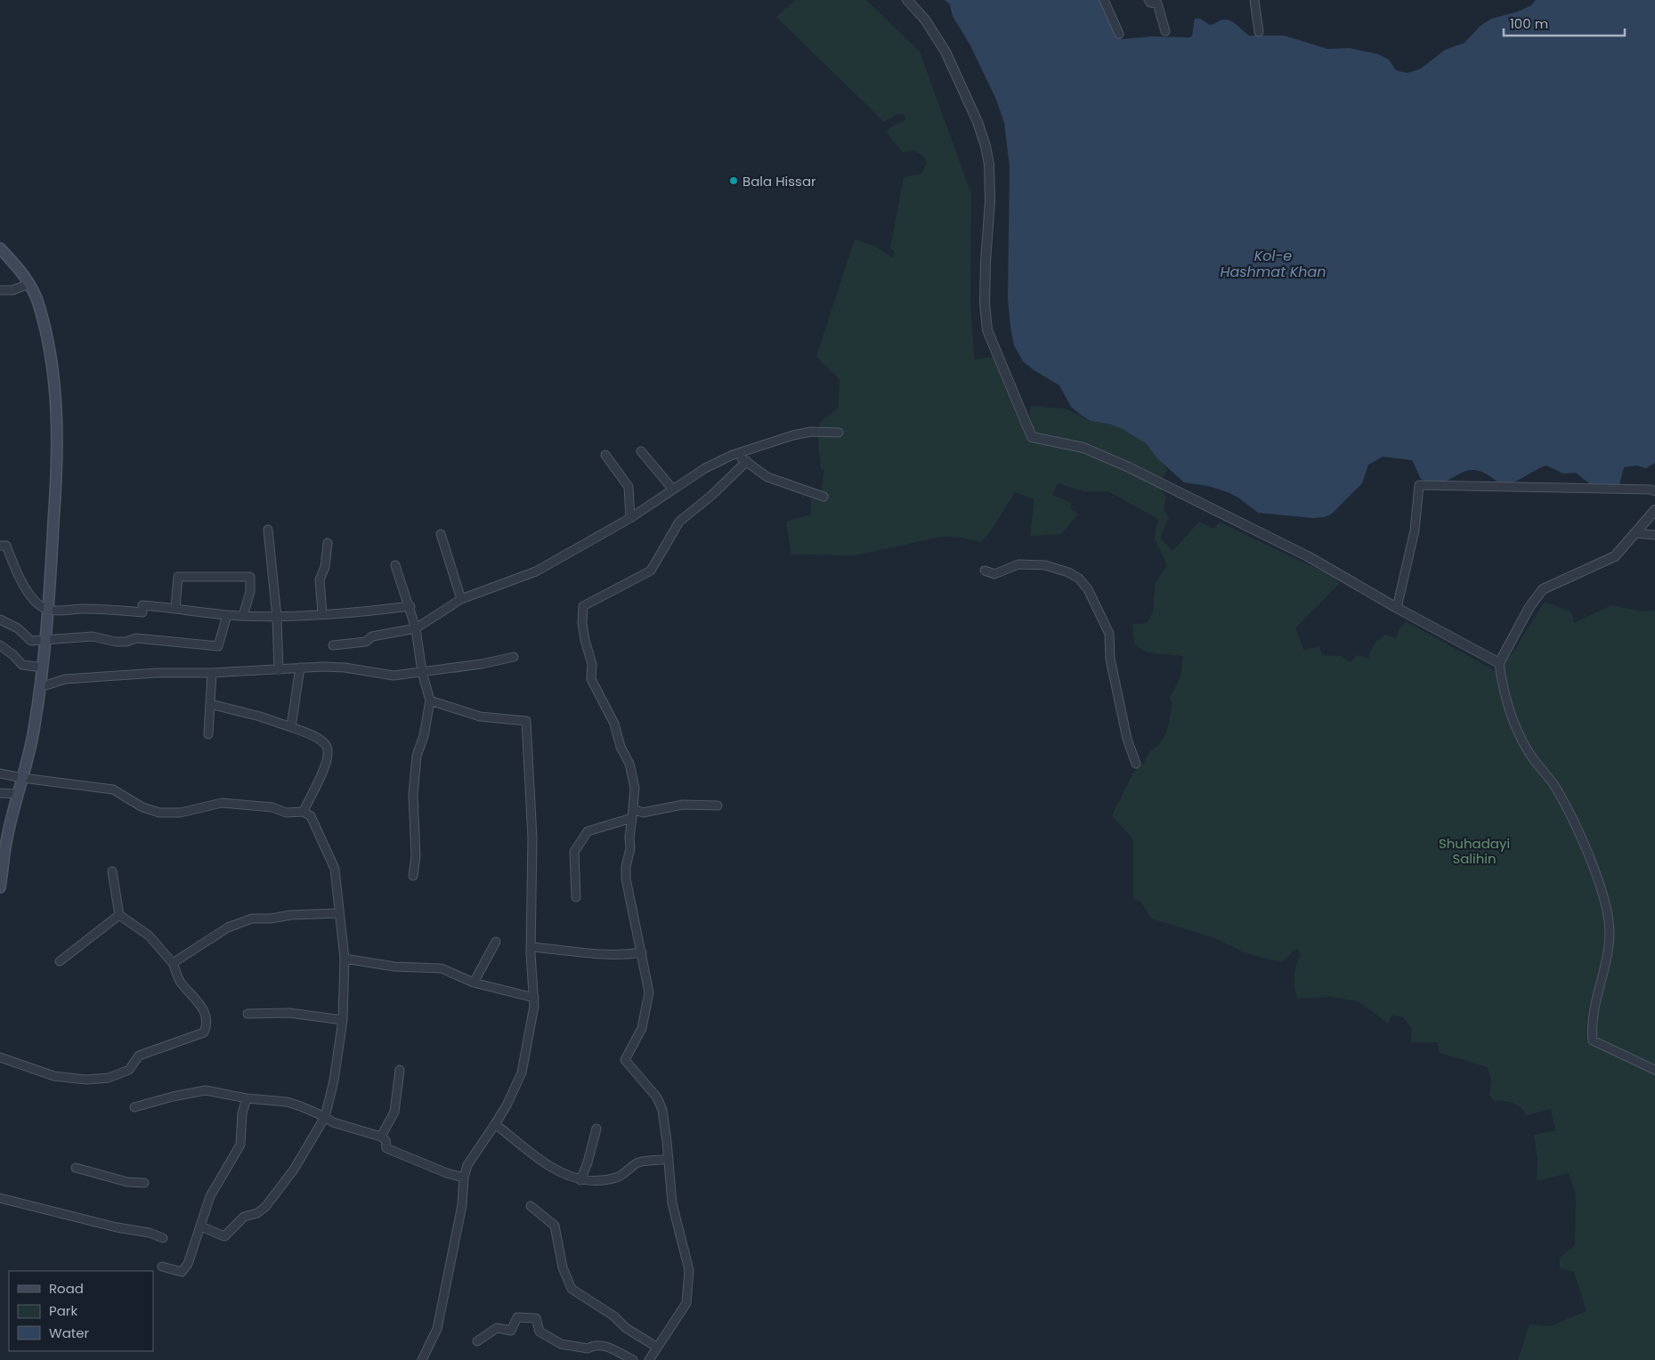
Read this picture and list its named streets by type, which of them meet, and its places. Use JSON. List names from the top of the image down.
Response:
{
  "water": ["Kol-e Hashmat Khan"],
  "parks": ["Shuhadayi Salihin"],
  "places": ["Bala Hissar"],
  "legend": ["Road", "Park", "Water"],
  "scale_bar": "100 m"
}
